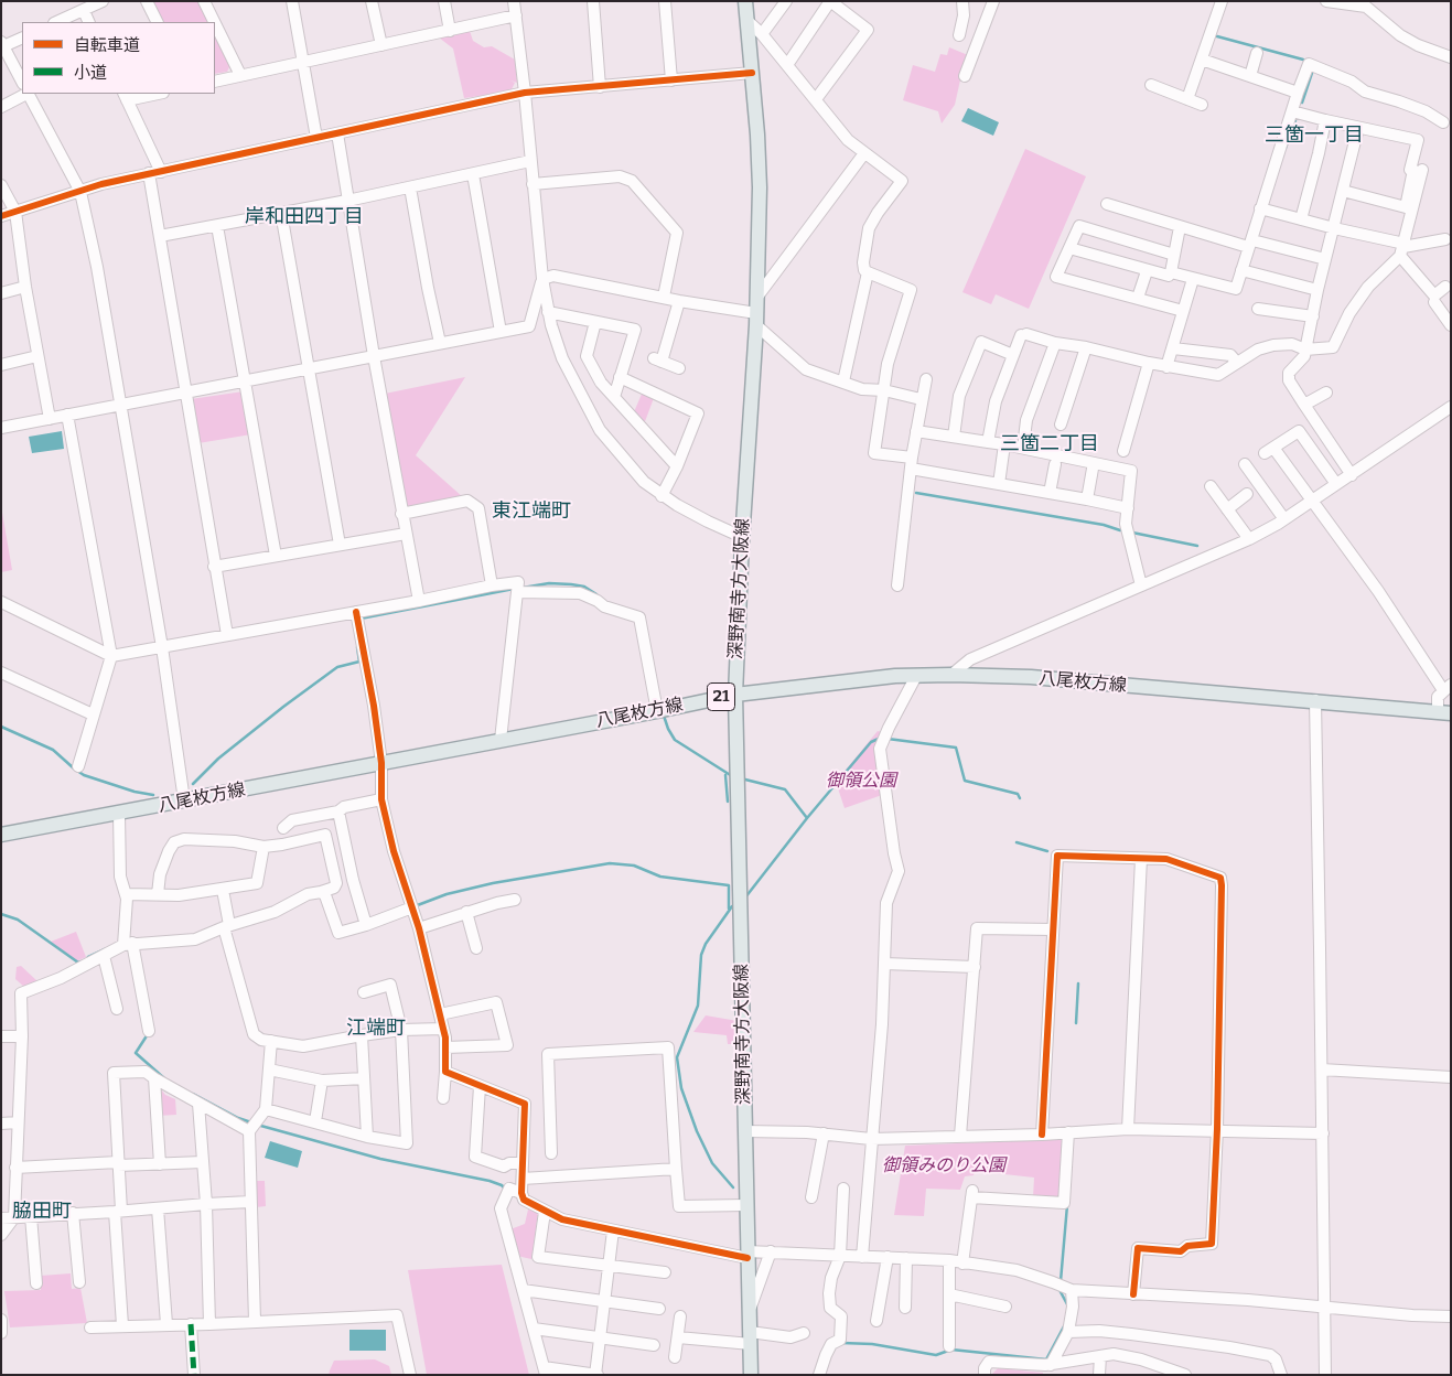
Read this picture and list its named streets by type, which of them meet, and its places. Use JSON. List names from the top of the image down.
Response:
{
  "streets": {
    "main road": ["深野南寺方大阪線", "八尾枚方線", "21"]
  },
  "crossings": [
    ["深野南寺方大阪線", "八尾枚方線"]
  ],
  "districts": [
    "三箇一丁目",
    "岸和田四丁目",
    "三箇二丁目",
    "東江端町",
    "江端町",
    "脇田町"
  ],
  "parks": ["御領公園", "御領みのり公園"],
  "legend": ["自転車道", "小道"]
}
